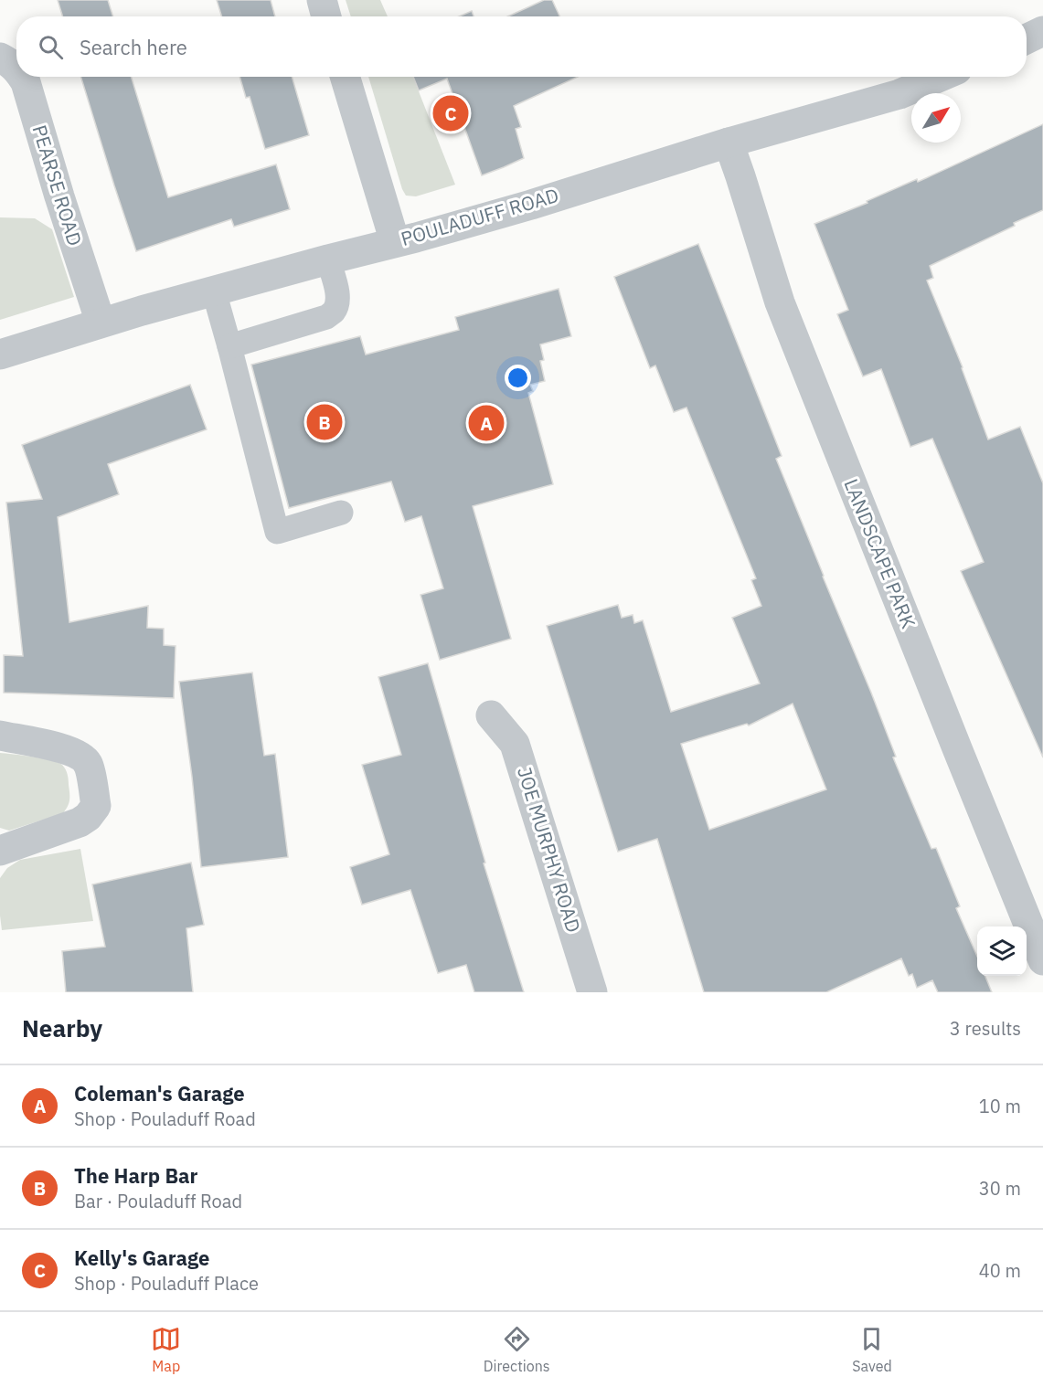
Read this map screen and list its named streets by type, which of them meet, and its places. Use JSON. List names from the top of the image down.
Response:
{
  "streets": {
    "street": [
      "PEARSE ROAD",
      "POULADUFF ROAD",
      "LANDSCAPE PARK",
      "JOE MURPHY ROAD"
    ]
  },
  "crossings": [
    ["PEARSE ROAD", "POULADUFF ROAD"],
    ["POULADUFF ROAD", "LANDSCAPE PARK"]
  ],
  "north": "top right",
  "page": {
    "search": "Search here",
    "pins": ["C", "B", "A"],
    "heading": ["Nearby", "3 results"],
    "list": [
      {
        "mark": "A",
        "name": "Coleman's Garage",
        "note": "Shop · Pouladuff Road",
        "value": "10 m"
      },
      {
        "mark": "B",
        "name": "The Harp Bar",
        "note": "Bar · Pouladuff Road",
        "value": "30 m"
      },
      {
        "mark": "C",
        "name": "Kelly's Garage",
        "note": "Shop · Pouladuff Place",
        "value": "40 m"
      }
    ],
    "nav": ["Map", "Directions", "Saved"]
  }
}
